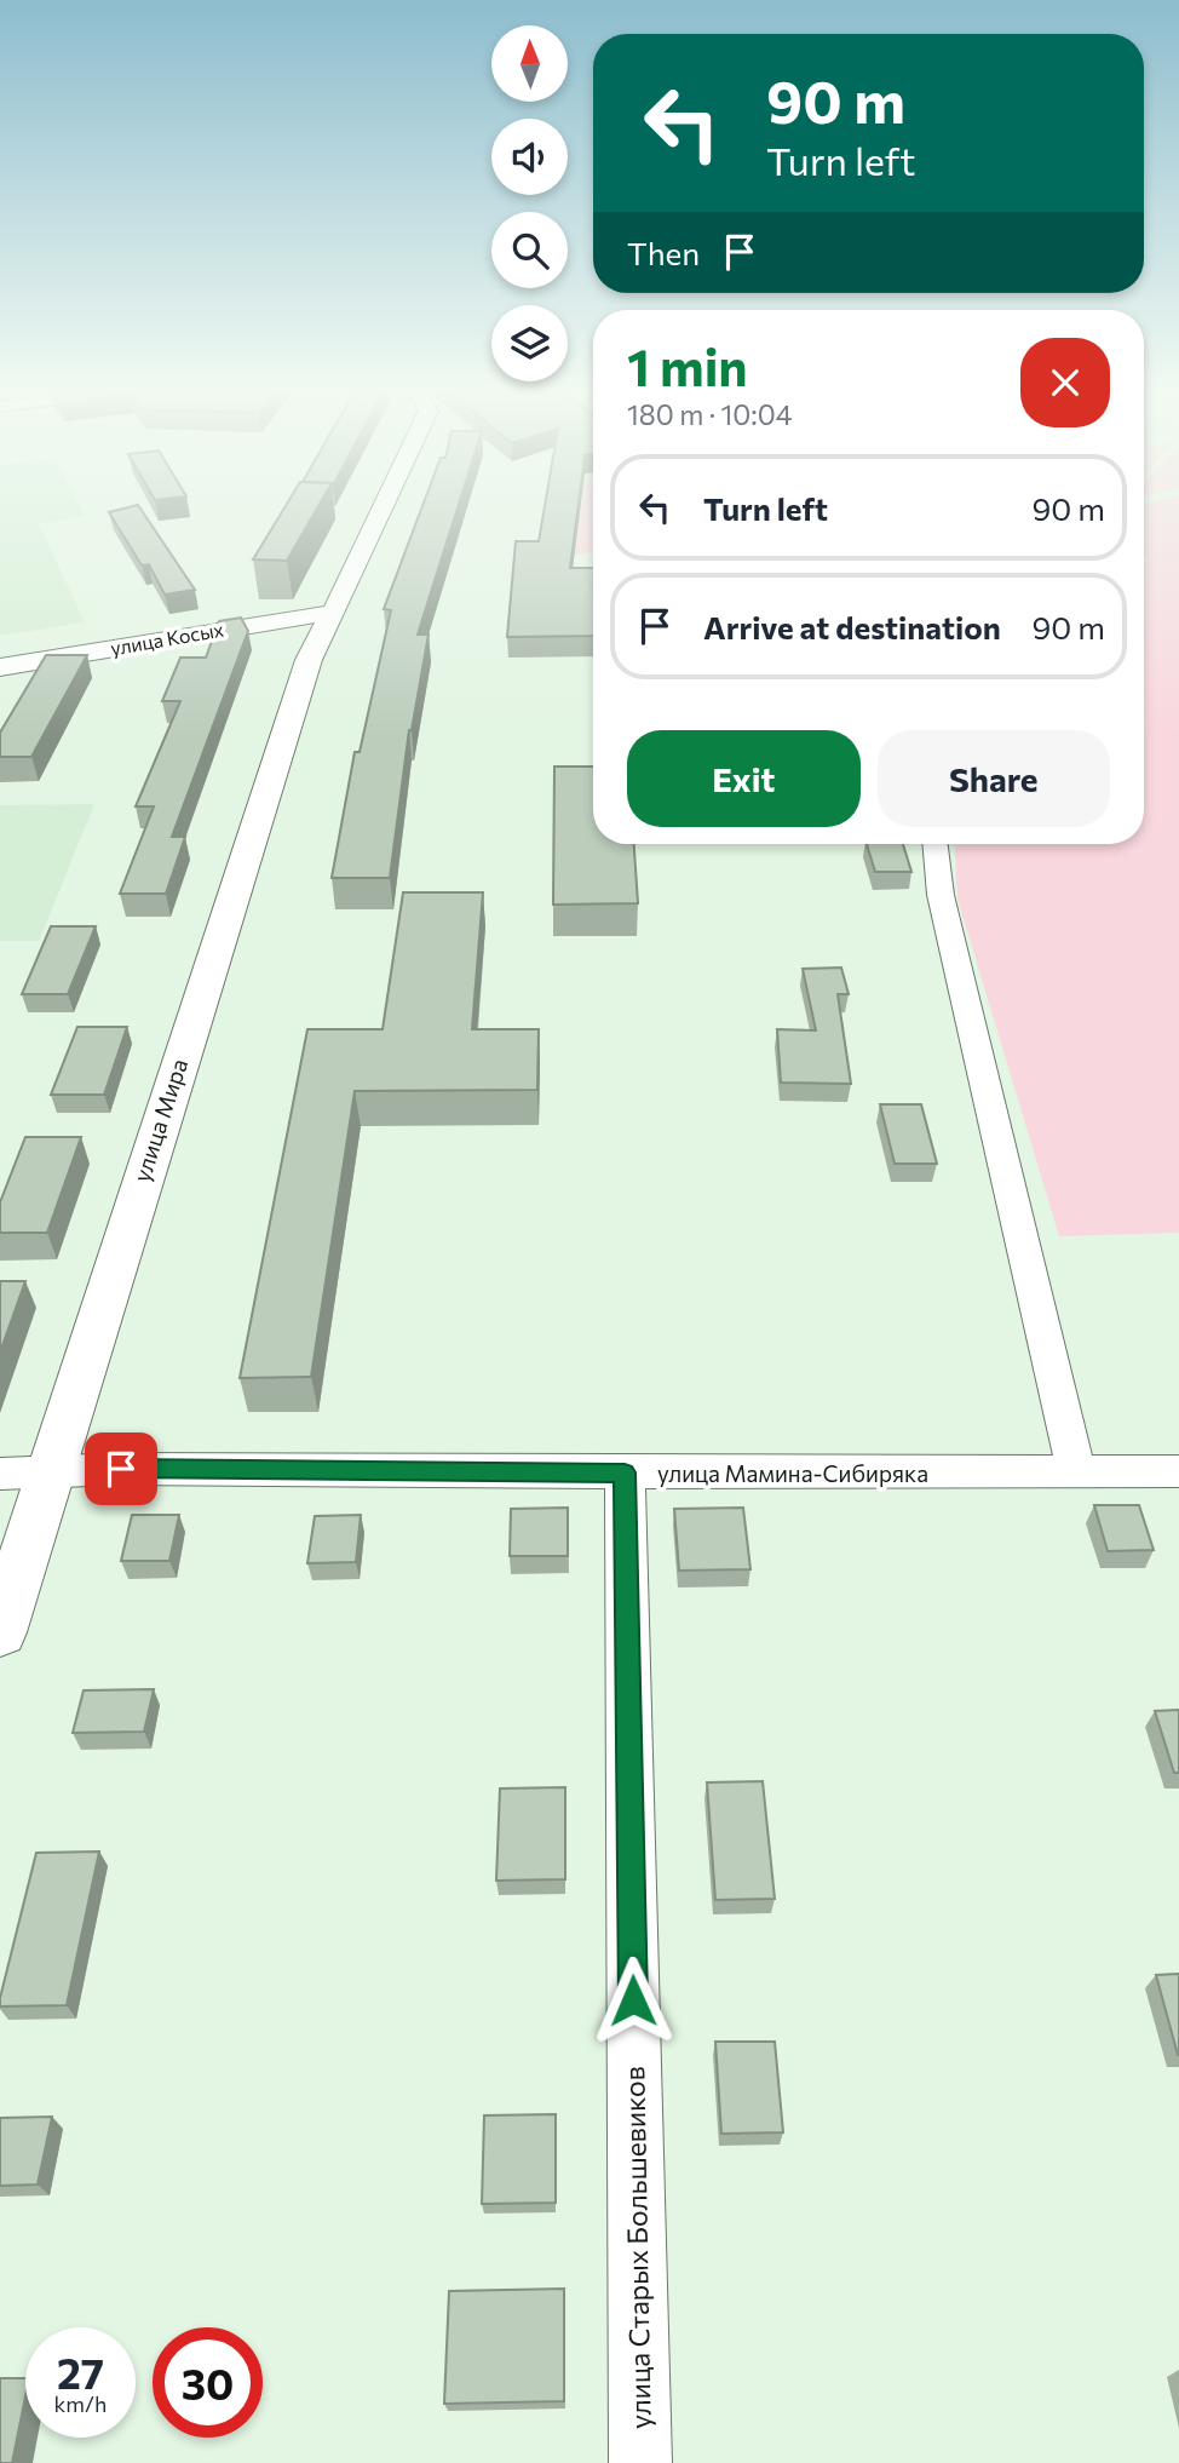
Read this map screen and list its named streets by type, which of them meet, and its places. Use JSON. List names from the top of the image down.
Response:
{
  "streets": {
    "street": [
      "улица Косых",
      "улица Мира",
      "улица Мамина-Сибиряка",
      "улица Старых Большевиков"
    ]
  },
  "crossings": [
    ["улица Косых", "улица Мира"],
    ["улица Мира", "улица Мамина-Сибиряка"],
    ["улица Мамина-Сибиряка", "улица Старых Большевиков"]
  ],
  "north": "top",
  "page": {
    "turn": ["90 m", "Turn left"],
    "then": "Then",
    "heading": ["1 min", "180 m · 10:04"],
    "list": [
      {
        "name": "Turn left",
        "value": "90 m"
      },
      {
        "name": "Arrive at destination",
        "value": "90 m"
      }
    ],
    "buttons": ["Exit", "Share"],
    "speed": "27 km/h",
    "limit": "30"
  }
}
